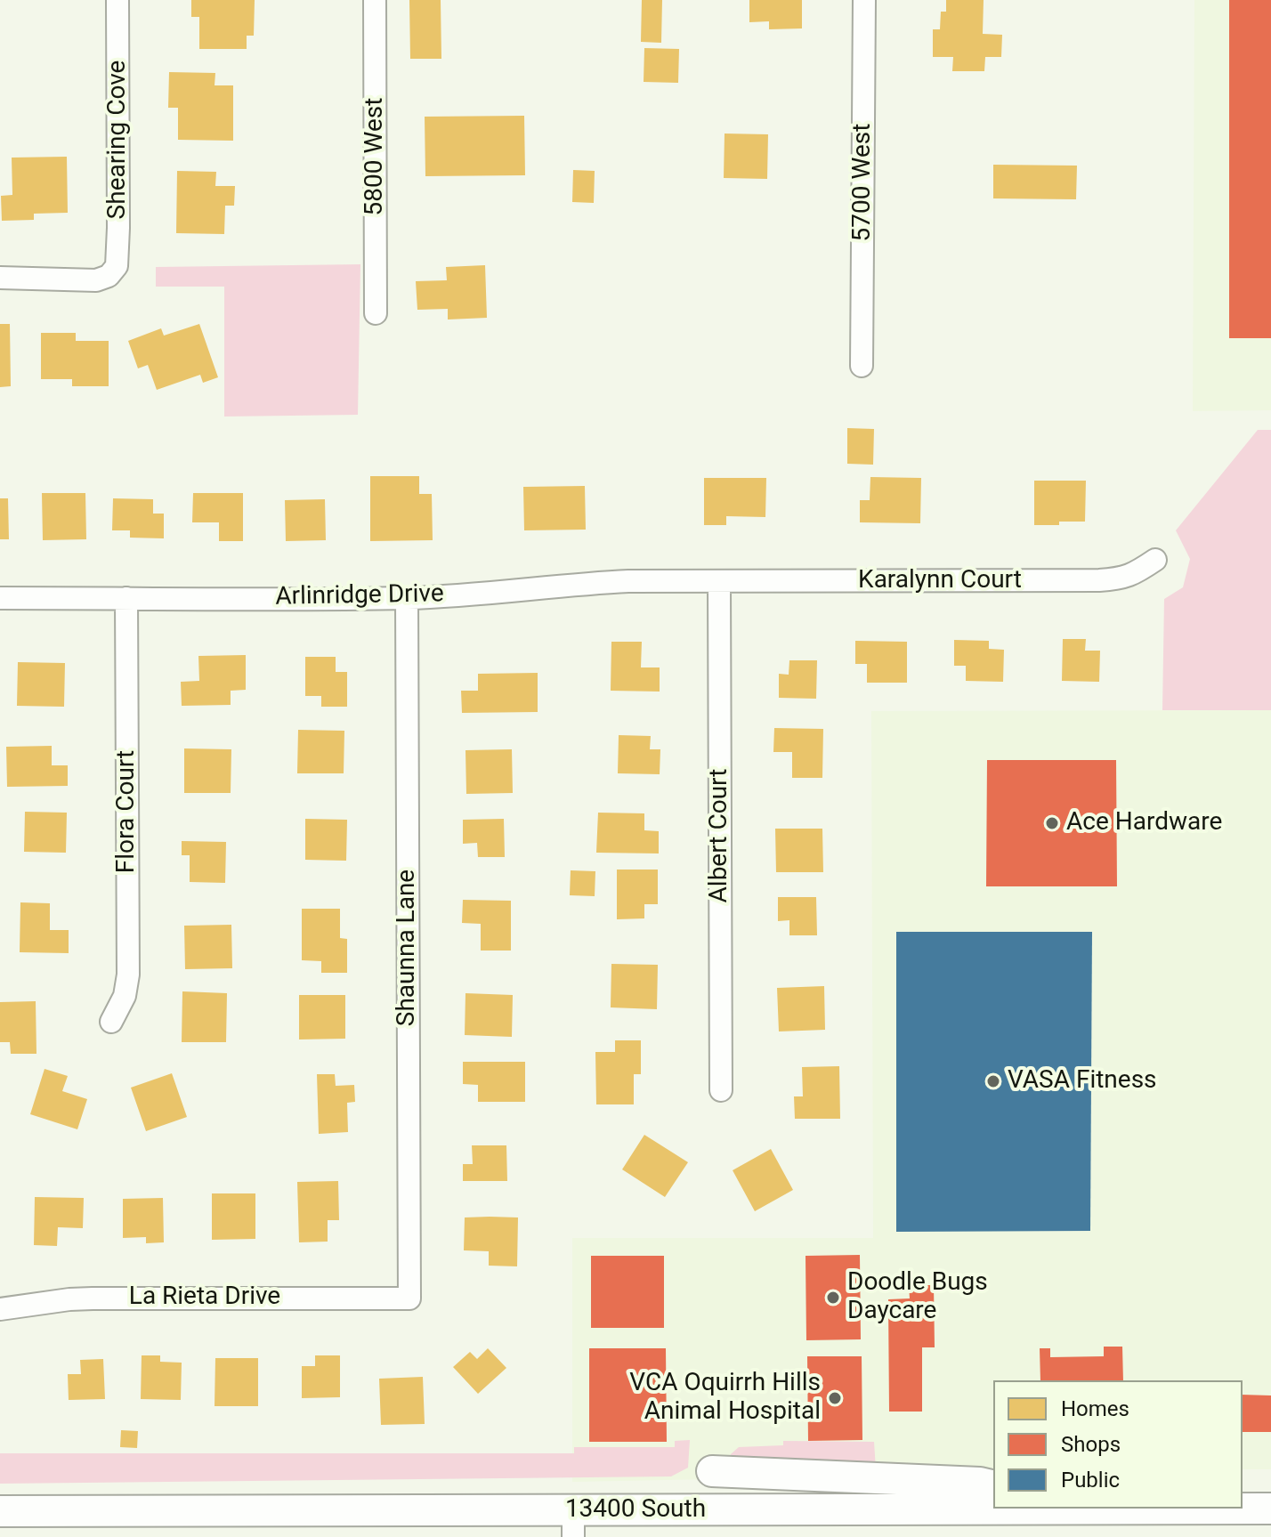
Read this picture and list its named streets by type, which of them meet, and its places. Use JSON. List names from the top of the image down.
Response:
{
  "streets": {
    "main road": ["13400 South"],
    "street": [
      "Shearing Cove",
      "5800 West",
      "5700 West",
      "Karalynn Court",
      "Arlinridge Drive",
      "Flora Court",
      "Albert Court",
      "Shaunna Lane",
      "La Rieta Drive"
    ]
  },
  "crossings": [
    ["Karalynn Court", "Arlinridge Drive"],
    ["Karalynn Court", "Albert Court"],
    ["Arlinridge Drive", "Flora Court"],
    ["Arlinridge Drive", "Albert Court"],
    ["Arlinridge Drive", "Shaunna Lane"],
    ["Shaunna Lane", "La Rieta Drive"]
  ],
  "places": [
    "Ace Hardware",
    "VASA Fitness",
    "Doodle Bugs Daycare",
    "VCA Oquirrh Hills Animal Hospital"
  ],
  "legend": ["Homes", "Shops", "Public"]
}
